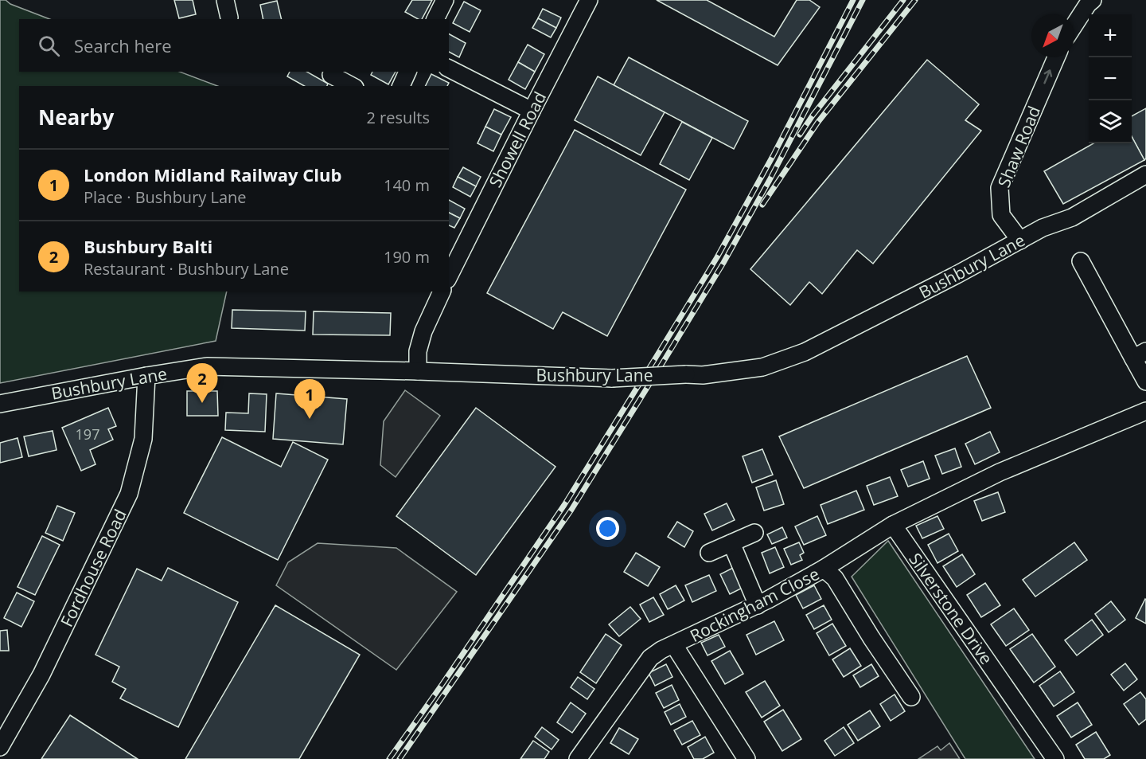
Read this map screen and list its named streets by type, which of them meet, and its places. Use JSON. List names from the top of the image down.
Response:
{
  "streets": {
    "street": [
      "Showell Road",
      "Shaw Road",
      "Bushbury Lane",
      "Fordhouse Road",
      "Rockingham Close",
      "Silverstone Drive"
    ]
  },
  "crossings": [
    ["Shaw Road", "Bushbury Lane"],
    ["Bushbury Lane", "Fordhouse Road"]
  ],
  "one_way": ["Shaw Road"],
  "house_numbers": ["197"],
  "north": "bottom left",
  "page": {
    "map_buttons": ["+", "−"],
    "search": "Search here",
    "heading": ["Nearby", "2 results"],
    "list": [
      {
        "mark": "1",
        "name": "London Midland Railway Club",
        "note": "Place · Bushbury Lane",
        "value": "140 m"
      },
      {
        "mark": "2",
        "name": "Bushbury Balti",
        "note": "Restaurant · Bushbury Lane",
        "value": "190 m"
      }
    ],
    "pins": ["2", "1"]
  }
}
